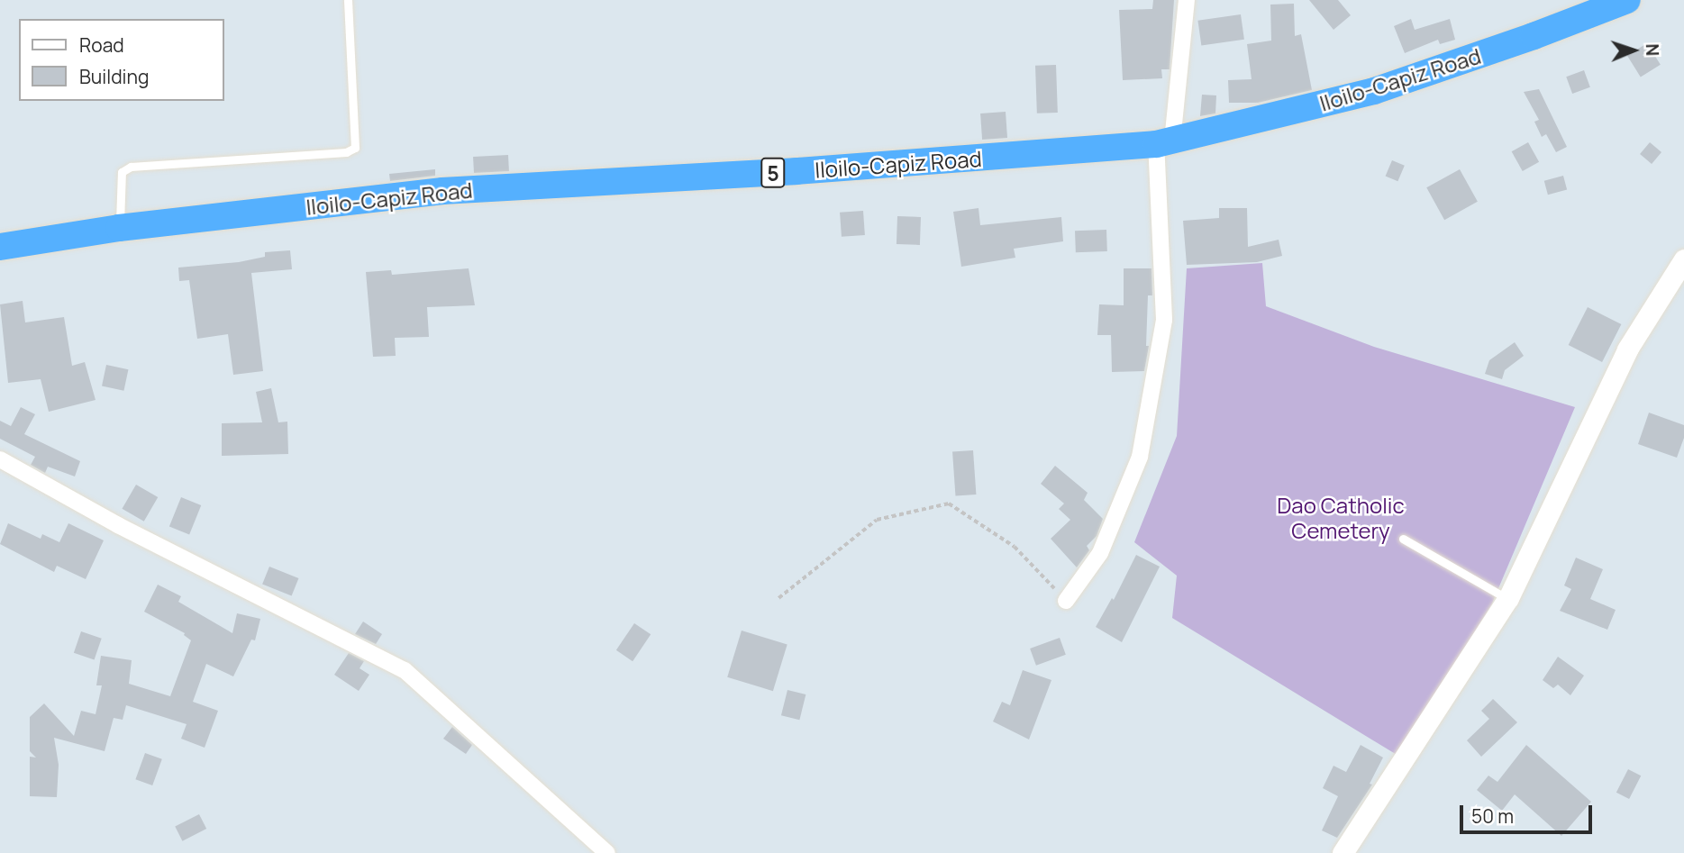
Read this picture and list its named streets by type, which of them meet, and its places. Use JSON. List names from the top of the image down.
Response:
{
  "streets": {
    "highway": ["Iloilo-Capiz Road", "5"]
  },
  "parks": ["Dao Catholic Cemetery"],
  "legend": ["Road", "Building"],
  "scale_bar": "50 m",
  "north": "right"
}
